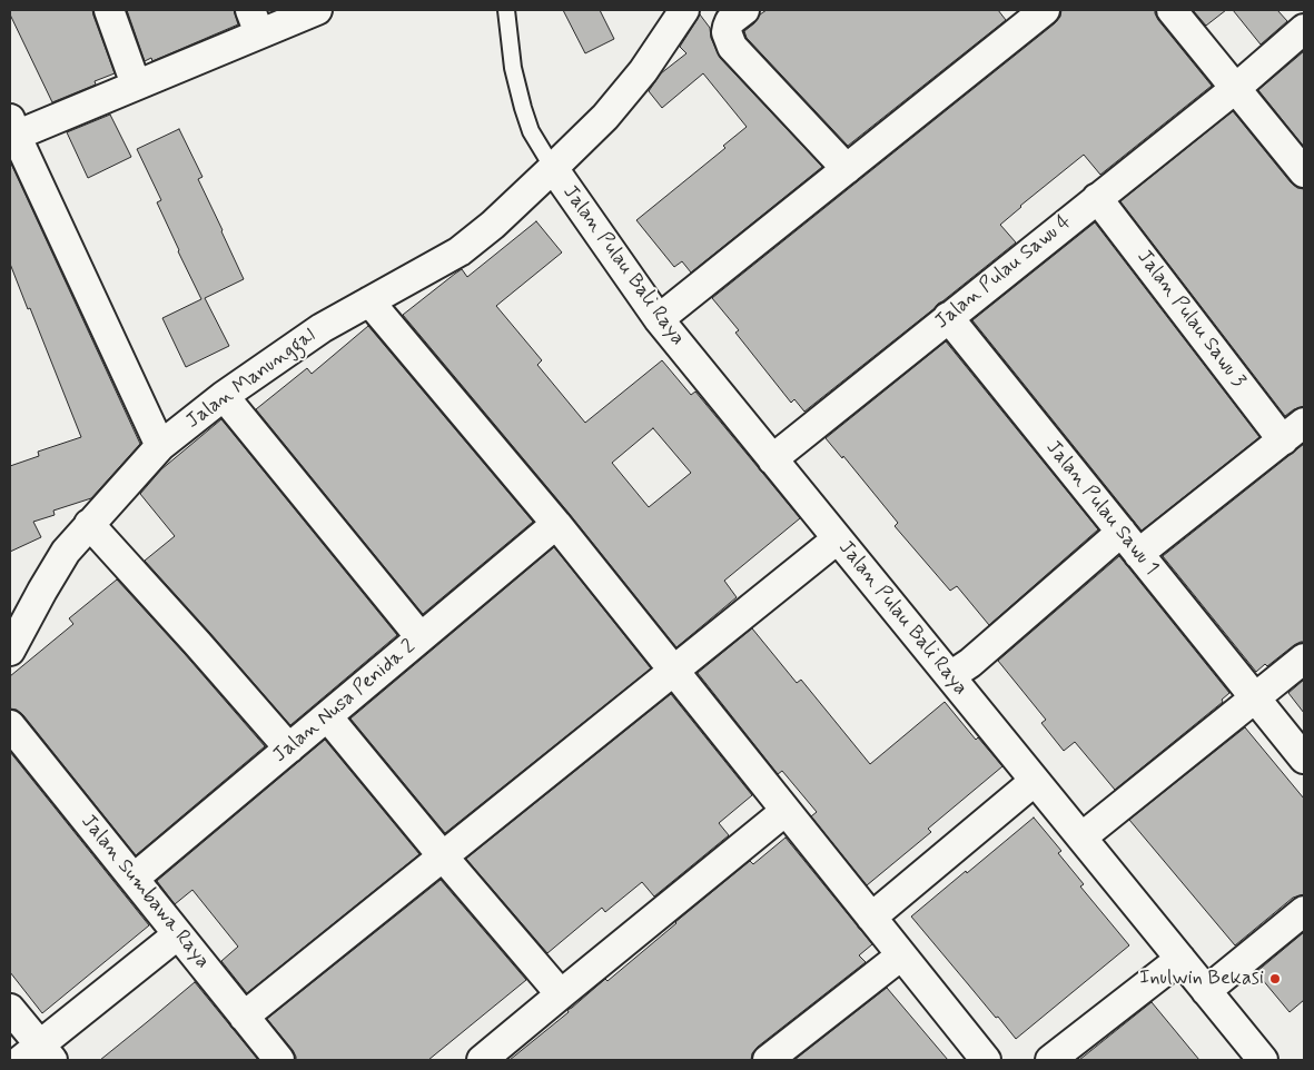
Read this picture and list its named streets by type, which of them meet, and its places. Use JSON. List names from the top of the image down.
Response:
{
  "streets": {
    "street": [
      "Jalan Pulau Bali Raya",
      "Jalan Pulau Sawu 4",
      "Jalan Pulau Sawu 3",
      "Jalan Manunggal",
      "Jalan Pulau Sawu 1",
      "Jalan Nusa Penida 2",
      "Jalan Sumbawa Raya"
    ]
  },
  "crossings": [
    ["Jalan Pulau Bali Raya", "Jalan Pulau Sawu 4"],
    ["Jalan Pulau Bali Raya", "Jalan Manunggal"],
    ["Jalan Pulau Sawu 4", "Jalan Pulau Sawu 3"],
    ["Jalan Pulau Sawu 4", "Jalan Pulau Sawu 1"],
    ["Jalan Nusa Penida 2", "Jalan Sumbawa Raya"]
  ],
  "places": ["Inulwin Bekasi"]
}
